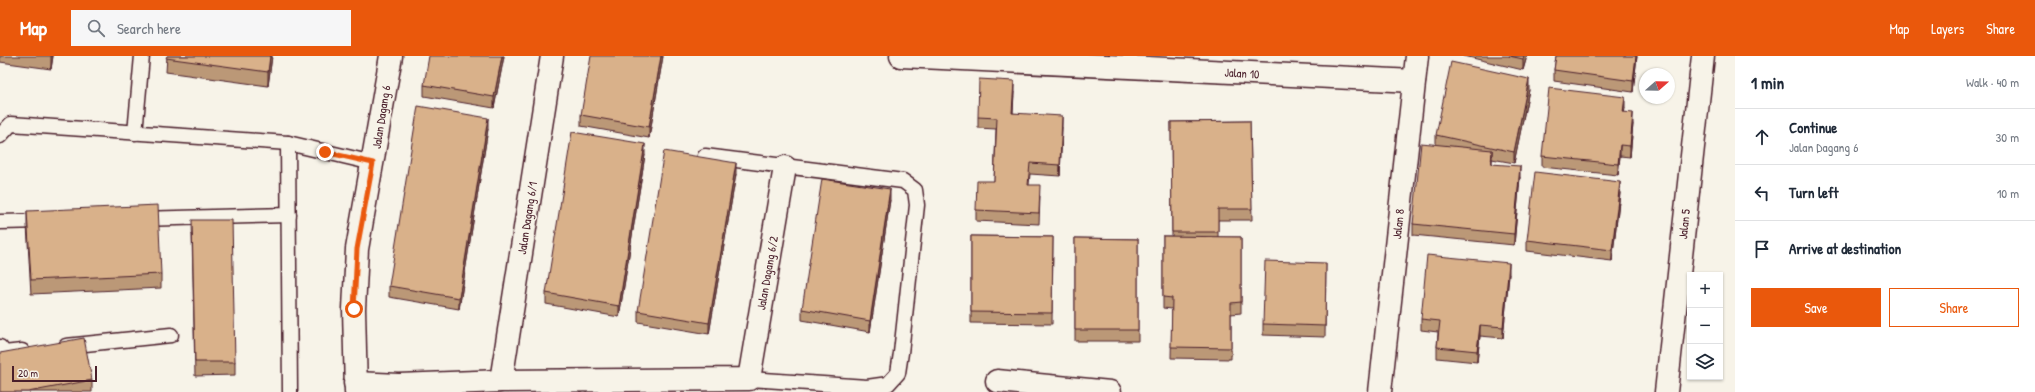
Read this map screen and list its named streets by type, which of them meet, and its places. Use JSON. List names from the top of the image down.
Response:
{
  "streets": {
    "street": [
      "Jalan 10",
      "Jalan Dagang 6",
      "Jalan Dagang 6/1",
      "Jalan 8",
      "Jalan 5",
      "Jalan Dagang 6/2"
    ]
  },
  "crossings": [
    ["Jalan 10", "Jalan 8"]
  ],
  "scale_bar": "20 m",
  "north": "right",
  "page": {
    "header": "Map",
    "search": "Search here",
    "nav": ["Map", "Layers", "Share"],
    "heading": ["1 min", "Walk · 40 m"],
    "list": [
      ["Continue", "Jalan Dagang 6", "30 m"],
      ["Turn left", "10 m"],
      "Arrive at destination"
    ],
    "map_buttons": ["+", "−"],
    "buttons": ["Save", "Share"],
    "scale": "20 m"
  }
}
